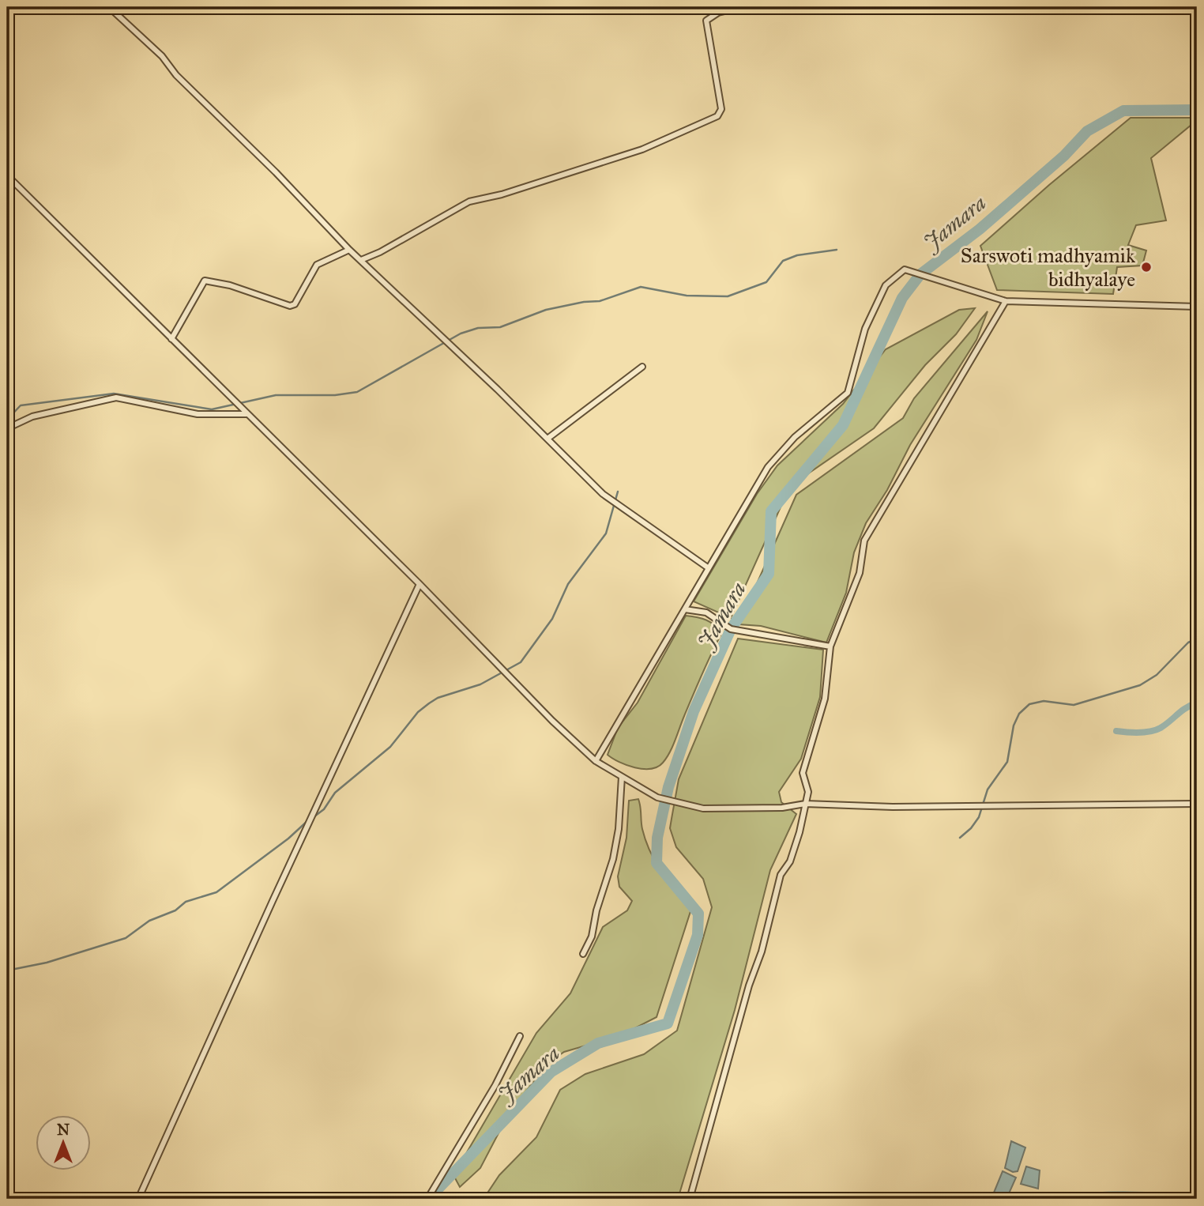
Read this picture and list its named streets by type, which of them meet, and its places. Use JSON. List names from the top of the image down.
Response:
{
  "water": ["Jamara"],
  "places": ["Sarswoti madhyamik bidhyalaye"],
  "north": "top"
}
